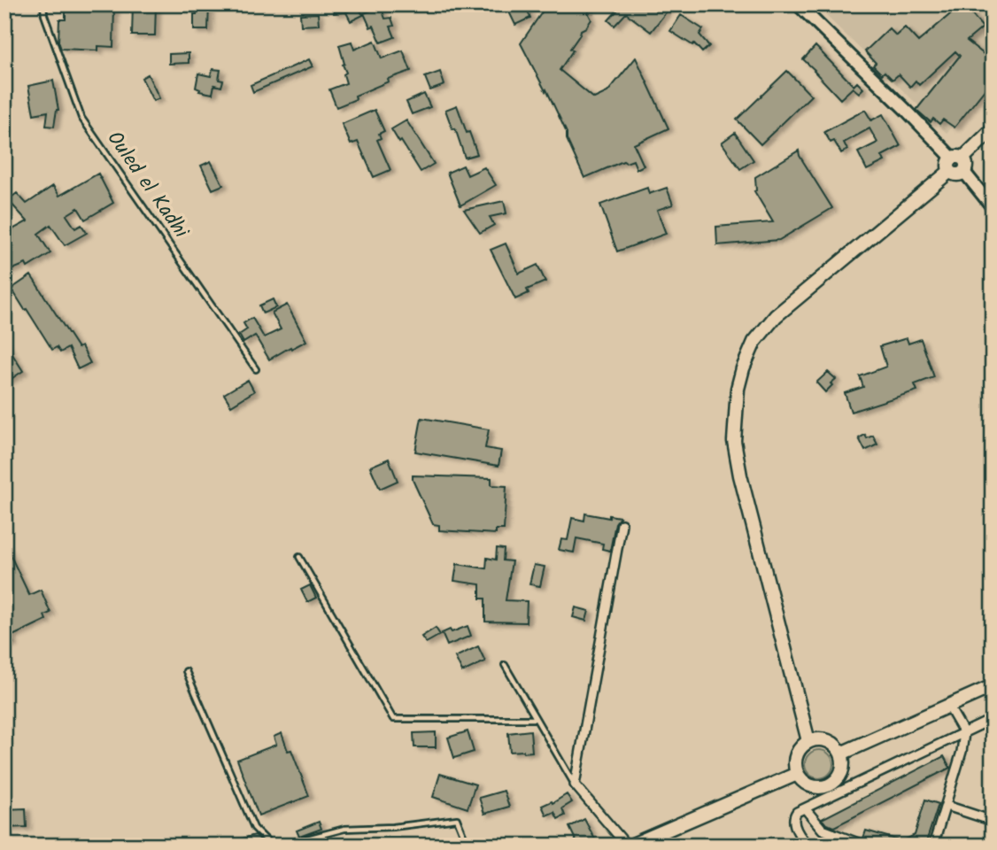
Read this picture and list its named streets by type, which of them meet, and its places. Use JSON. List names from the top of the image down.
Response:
{
  "streets": {
    "lane": ["Ouled el Kadhi"]
  }
}
